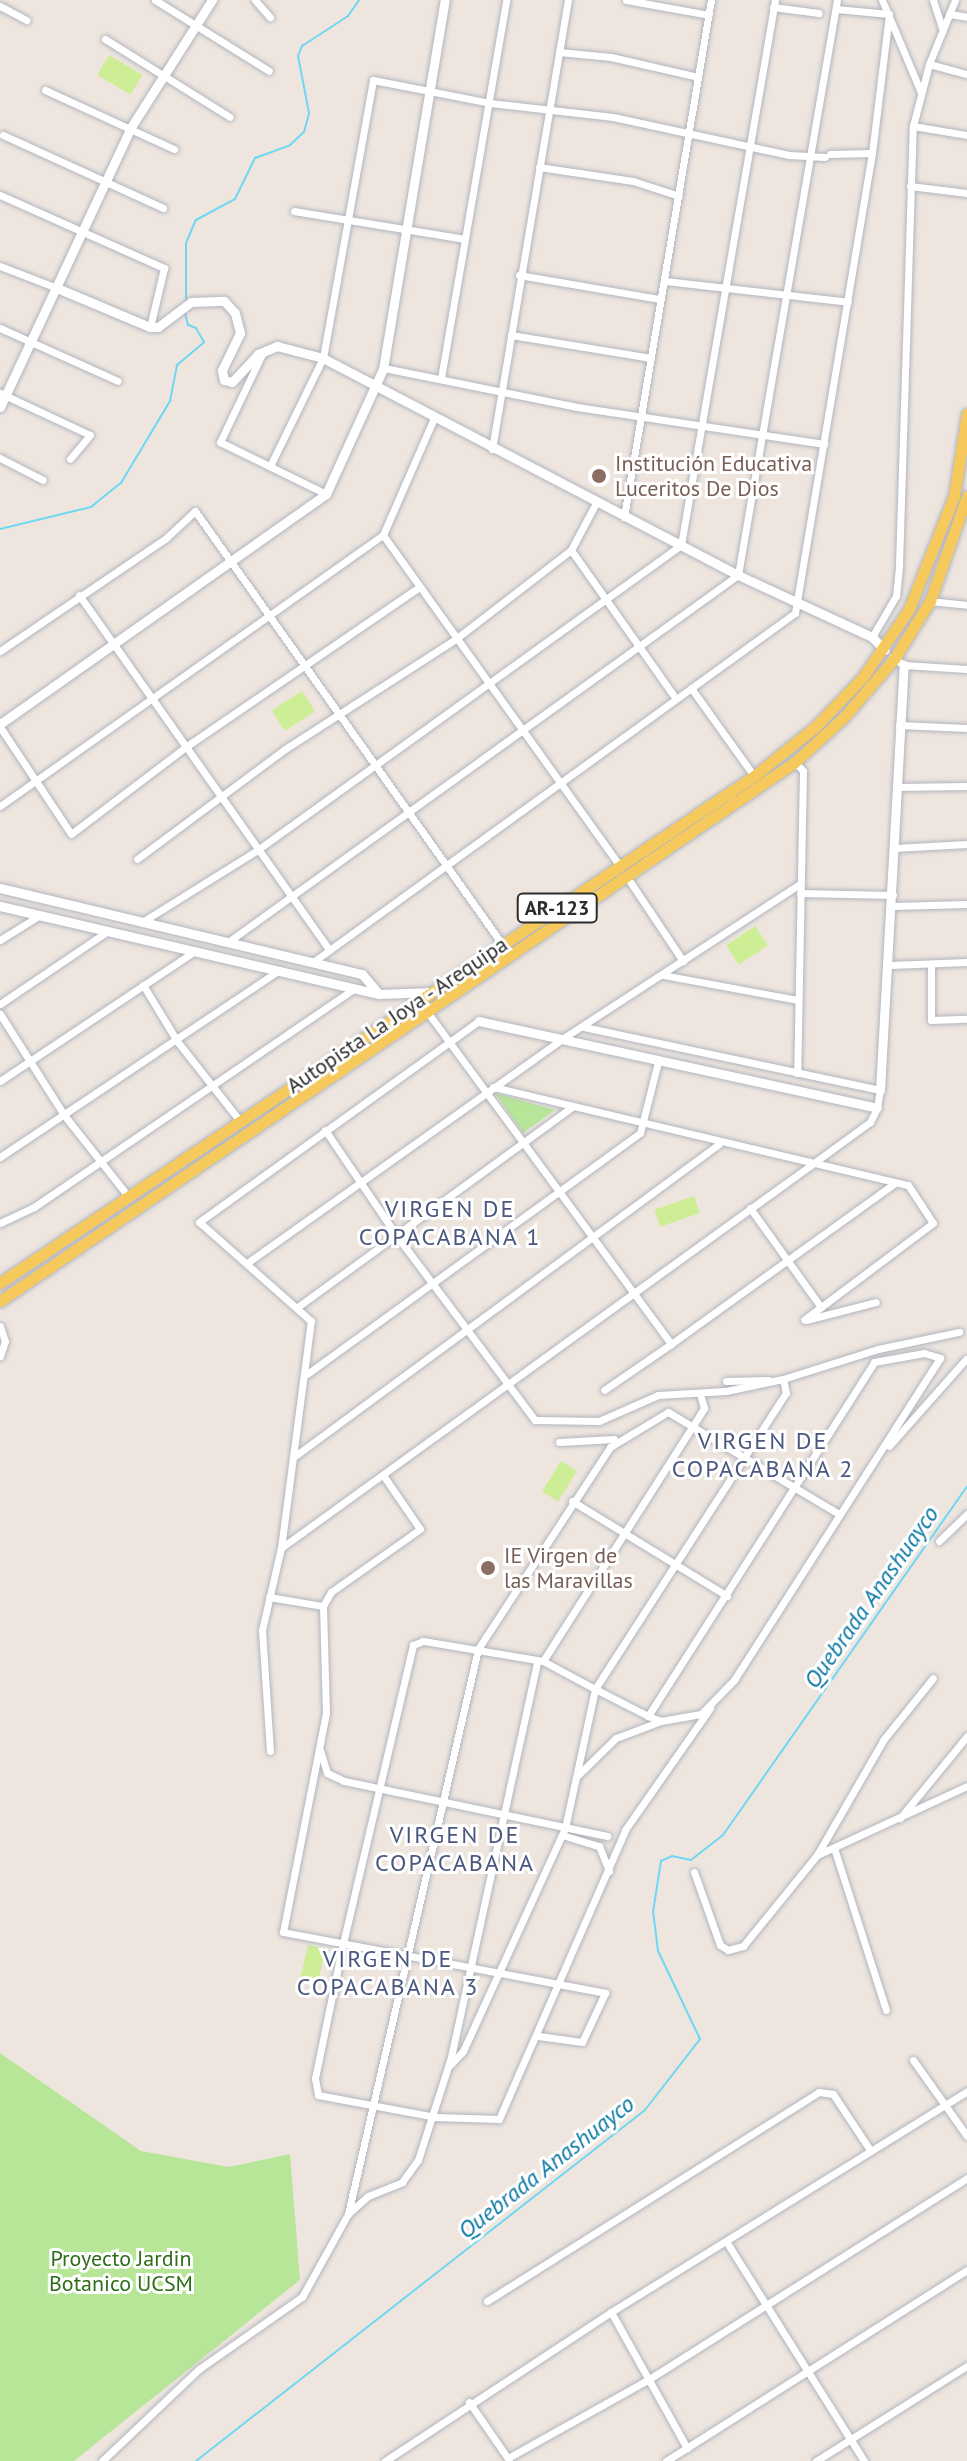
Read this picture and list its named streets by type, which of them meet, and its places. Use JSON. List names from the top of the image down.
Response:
{
  "streets": {
    "main road": ["AR-123", "Autopista La Joya - Arequipa"]
  },
  "districts": [
    "VIRGEN DE COPACABANA 1",
    "VIRGEN DE COPACABANA 2",
    "VIRGEN DE COPACABANA",
    "VIRGEN DE COPACABANA 3"
  ],
  "water": ["Quebrada Anashuayco"],
  "parks": ["Proyecto Jardin Botanico UCSM"],
  "places": ["Institución Educativa Luceritos De Dios", "IE Virgen de las Maravillas"]
}
